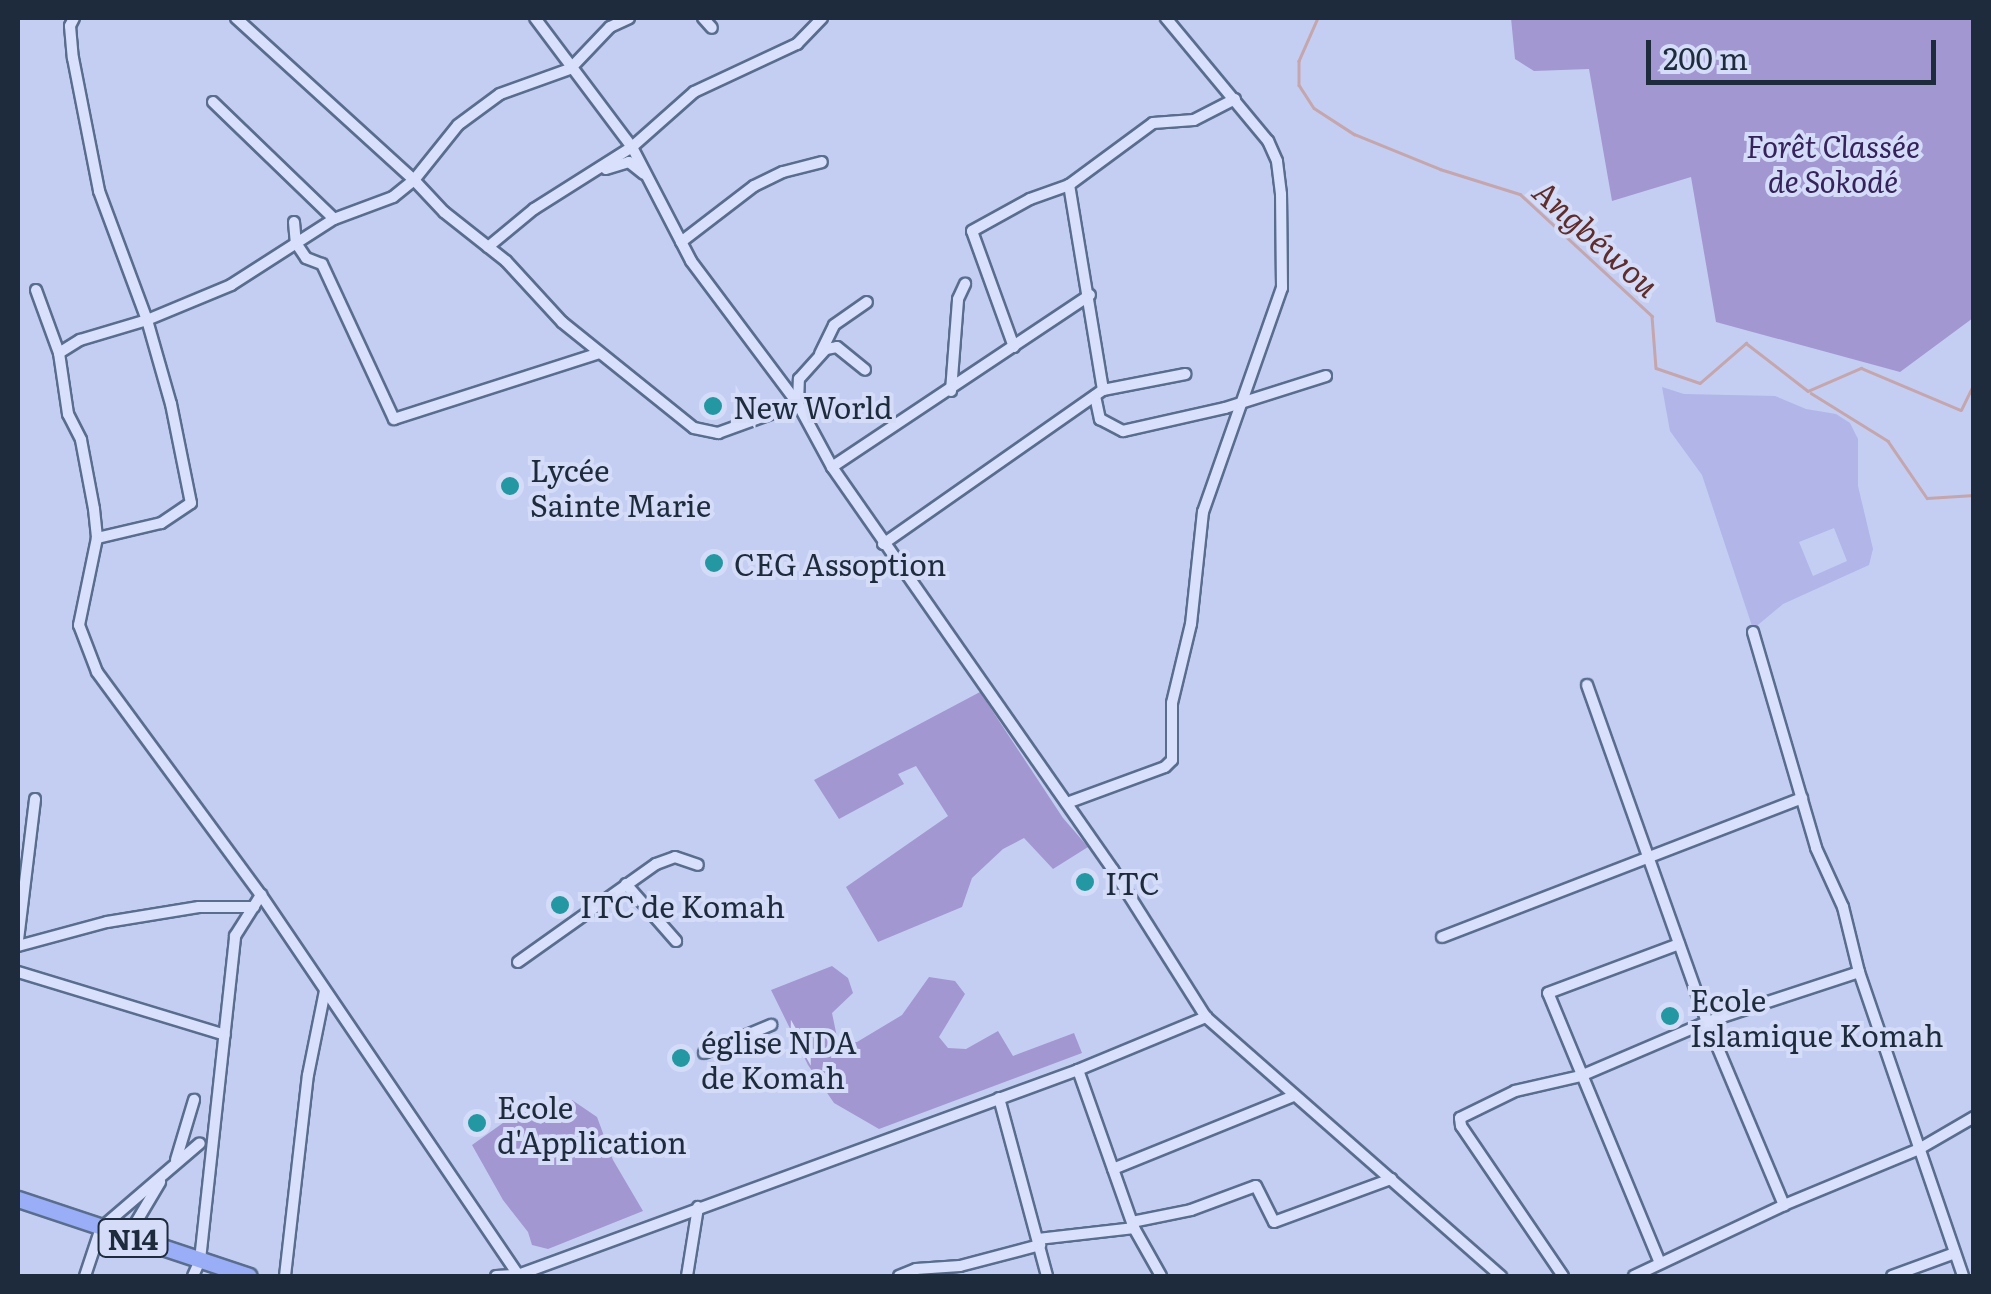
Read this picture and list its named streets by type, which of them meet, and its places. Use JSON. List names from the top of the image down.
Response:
{
  "streets": {
    "main road": ["N14"]
  },
  "water": ["Angbéwou"],
  "parks": ["Forêt Classée de Sokodé"],
  "places": [
    "New World",
    "Lycée Sainte Marie",
    "CEG Assoption",
    "ITC",
    "ITC de Komah",
    "Ecole Islamique Komah",
    "église NDA de Komah",
    "Ecole d'Application"
  ],
  "scale_bar": "200 m"
}
